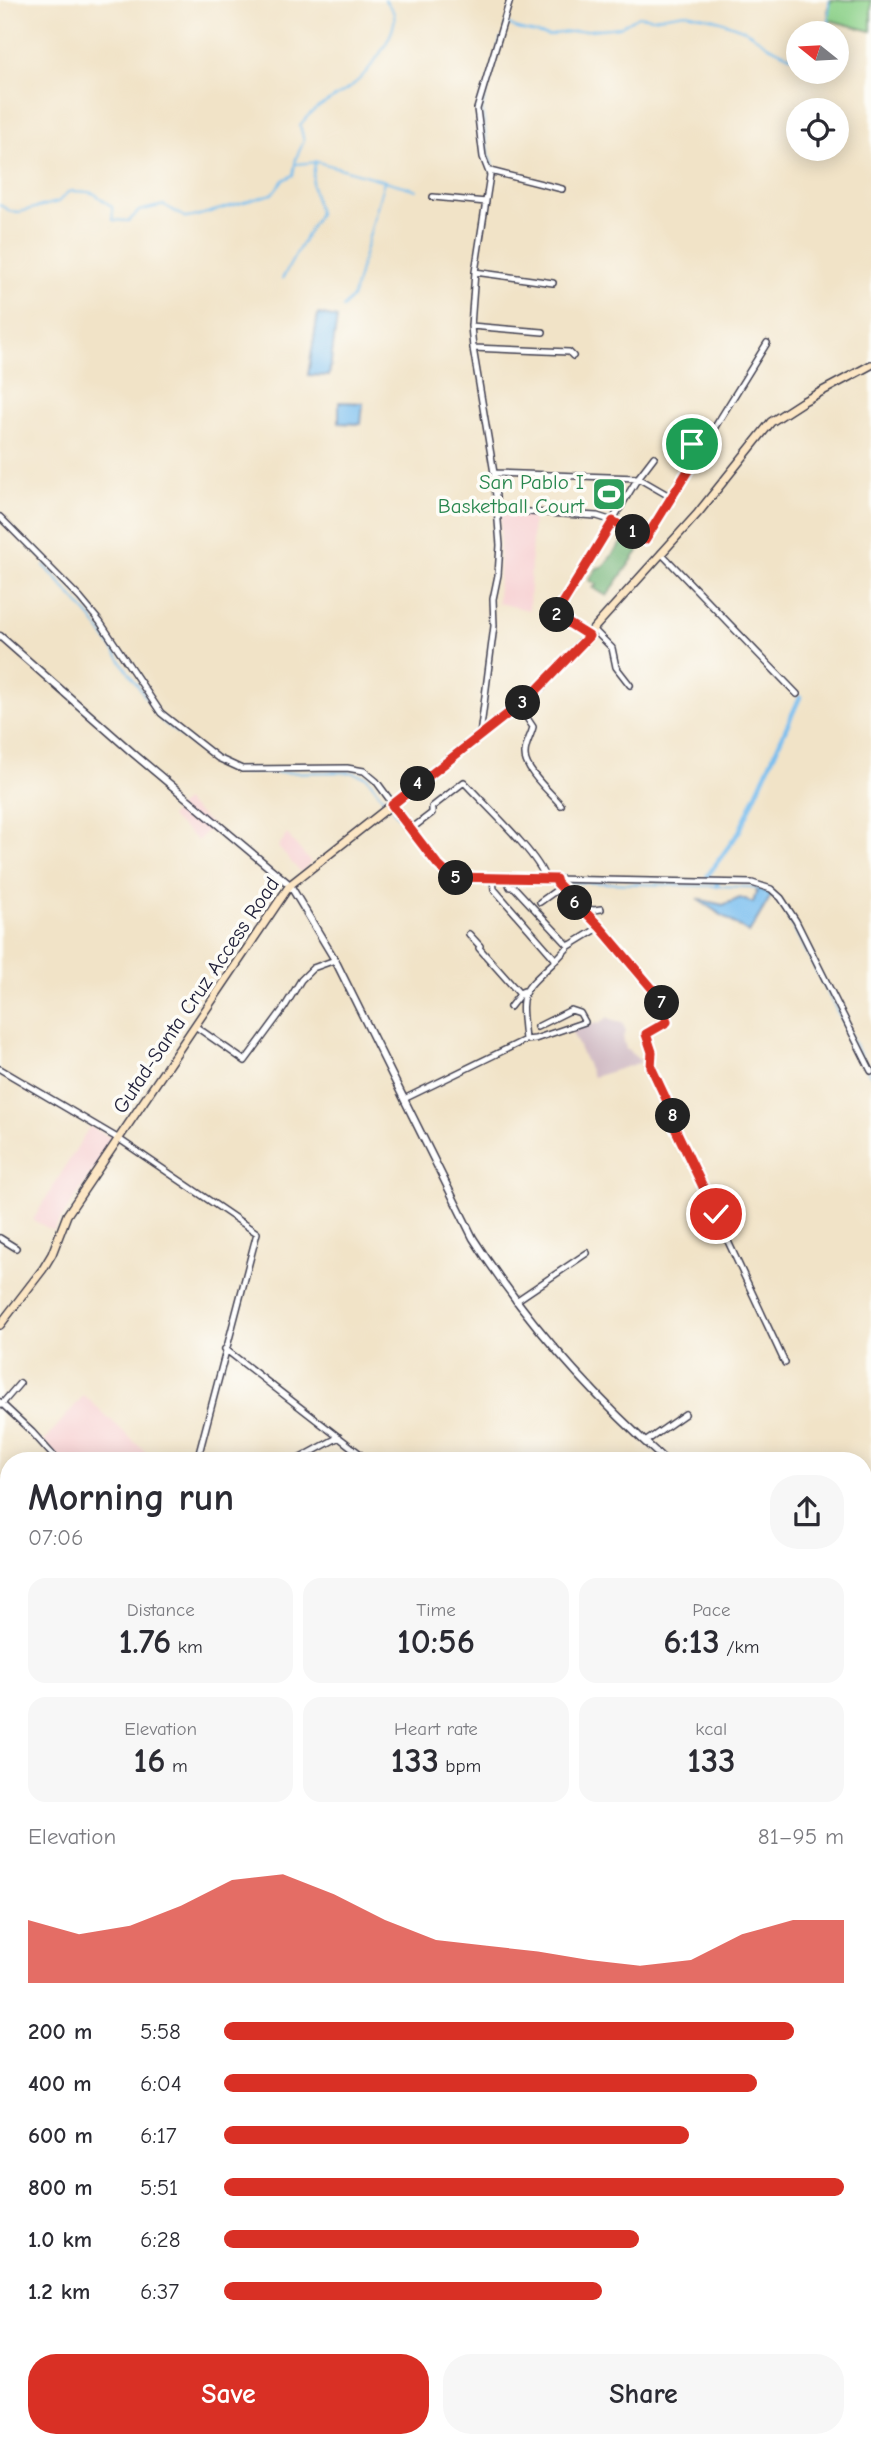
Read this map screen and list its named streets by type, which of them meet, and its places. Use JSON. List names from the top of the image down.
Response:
{
  "streets": {
    "main road": ["Gutad-Santa Cruz Access Road"]
  },
  "places": {
    "sports": ["San Pablo I Basketball Court"]
  },
  "north": "left",
  "page": {
    "pins": [
      "1",
      "2",
      "3",
      "4",
      "5",
      "6",
      "7",
      "8"
    ],
    "heading": ["Morning run", "07:06"],
    "stats": [
      ["Distance", "1.76 km"],
      ["Time", "10:56"],
      ["Pace", "6:13 /km"],
      ["Elevation", "16 m"],
      ["Heart rate", "133 bpm"],
      ["kcal", "133"]
    ],
    "chart": ["Elevation", "81–95 m"],
    "list": [
      {
        "name": "200 m",
        "note": "5:58"
      },
      {
        "name": "400 m",
        "note": "6:04"
      },
      {
        "name": "600 m",
        "note": "6:17"
      },
      {
        "name": "800 m",
        "note": "5:51"
      },
      {
        "name": "1.0 km",
        "note": "6:28"
      },
      {
        "name": "1.2 km",
        "note": "6:37"
      }
    ],
    "buttons": ["Save", "Share"]
  }
}
